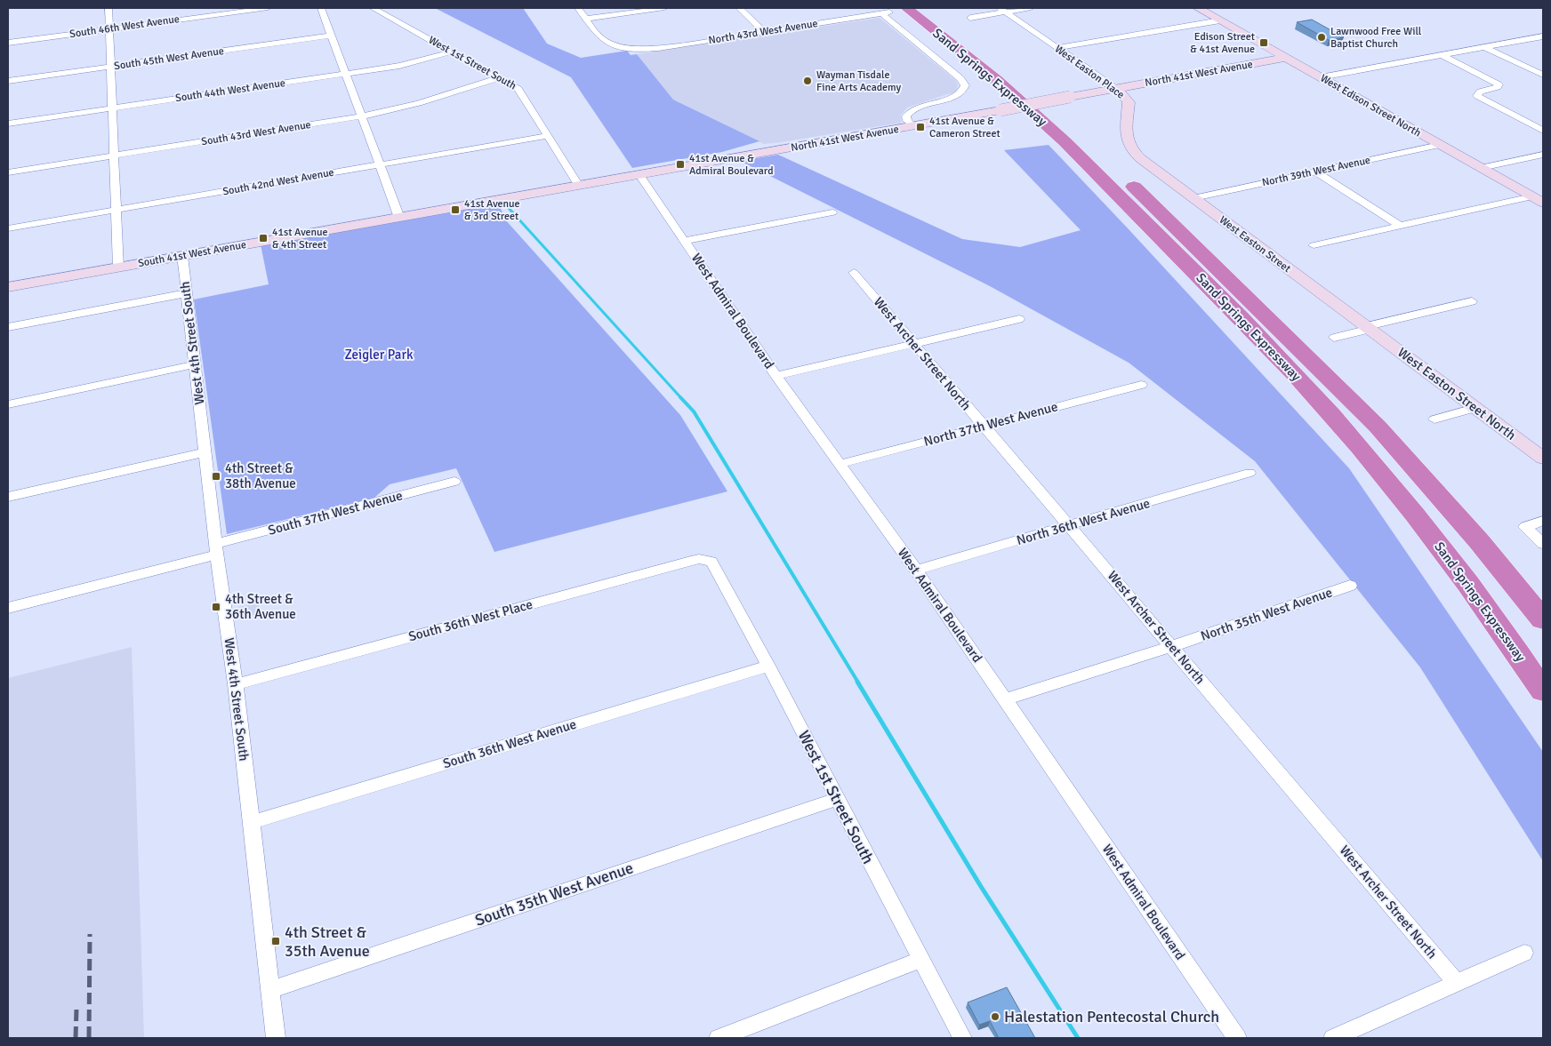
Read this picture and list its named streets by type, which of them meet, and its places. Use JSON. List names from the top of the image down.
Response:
{
  "streets": {
    "highway": ["Sand Springs Expressway"],
    "street": [
      "South 46th West Avenue",
      "North 43rd West Avenue",
      "South 45th West Avenue",
      "West 1st Street South",
      "West Easton Place",
      "North 41st West Avenue",
      "South 44th West Avenue",
      "West Edison Street North",
      "South 43rd West Avenue",
      "North 39th West Avenue",
      "South 42nd West Avenue",
      "West Easton Street",
      "South 41st West Avenue",
      "West Admiral Boulevard",
      "West 4th Street South",
      "West Archer Street North",
      "West Easton Street North",
      "North 37th West Avenue",
      "South 37th West Avenue",
      "North 36th West Avenue",
      "North 35th West Avenue",
      "South 36th West Place",
      "South 36th West Avenue",
      "South 35th West Avenue"
    ]
  },
  "crossings": [
    ["North 43rd West Avenue", "Sand Springs Expressway"],
    ["West 1st Street South", "South 44th West Avenue"],
    ["West 1st Street South", "South 43rd West Avenue"],
    ["West 1st Street South", "South 42nd West Avenue"],
    ["West 1st Street South", "South 41st West Avenue"],
    ["West 1st Street South", "South 36th West Place"],
    ["West 1st Street South", "South 36th West Avenue"],
    ["West 1st Street South", "South 35th West Avenue"],
    ["West Easton Place", "North 41st West Avenue"],
    ["West Easton Place", "West Easton Street"],
    ["North 41st West Avenue", "West Edison Street North"],
    ["North 41st West Avenue", "South 41st West Avenue"],
    ["North 41st West Avenue", "West Admiral Boulevard"],
    ["West Edison Street North", "North 39th West Avenue"],
    ["North 39th West Avenue", "West Easton Street"],
    ["West Easton Street", "West Easton Street North"],
    ["South 41st West Avenue", "West Admiral Boulevard"],
    ["South 41st West Avenue", "West 4th Street South"],
    ["West Admiral Boulevard", "North 37th West Avenue"],
    ["West Admiral Boulevard", "North 36th West Avenue"],
    ["West Admiral Boulevard", "North 35th West Avenue"],
    ["West 4th Street South", "South 37th West Avenue"],
    ["West 4th Street South", "South 36th West Place"],
    ["West 4th Street South", "South 36th West Avenue"],
    ["West 4th Street South", "South 35th West Avenue"],
    ["West Archer Street North", "North 37th West Avenue"],
    ["West Archer Street North", "North 36th West Avenue"],
    ["West Archer Street North", "North 35th West Avenue"]
  ],
  "parks": ["Zeigler Park"],
  "places": {
    "other": ["Lawnwood Free Will Baptist Church", "Wayman Tisdale Fine Arts Academy", "Halestation Pentecostal Church"],
    "transit": [
      "Edison Street & 41st Avenue",
      "41st Avenue & Cameron Street",
      "41st Avenue & Admiral Boulevard",
      "41st Avenue & 3rd Street",
      "41st Avenue & 4th Street",
      "4th Street & 38th Avenue",
      "4th Street & 36th Avenue",
      "4th Street & 35th Avenue"
    ]
  }
}
